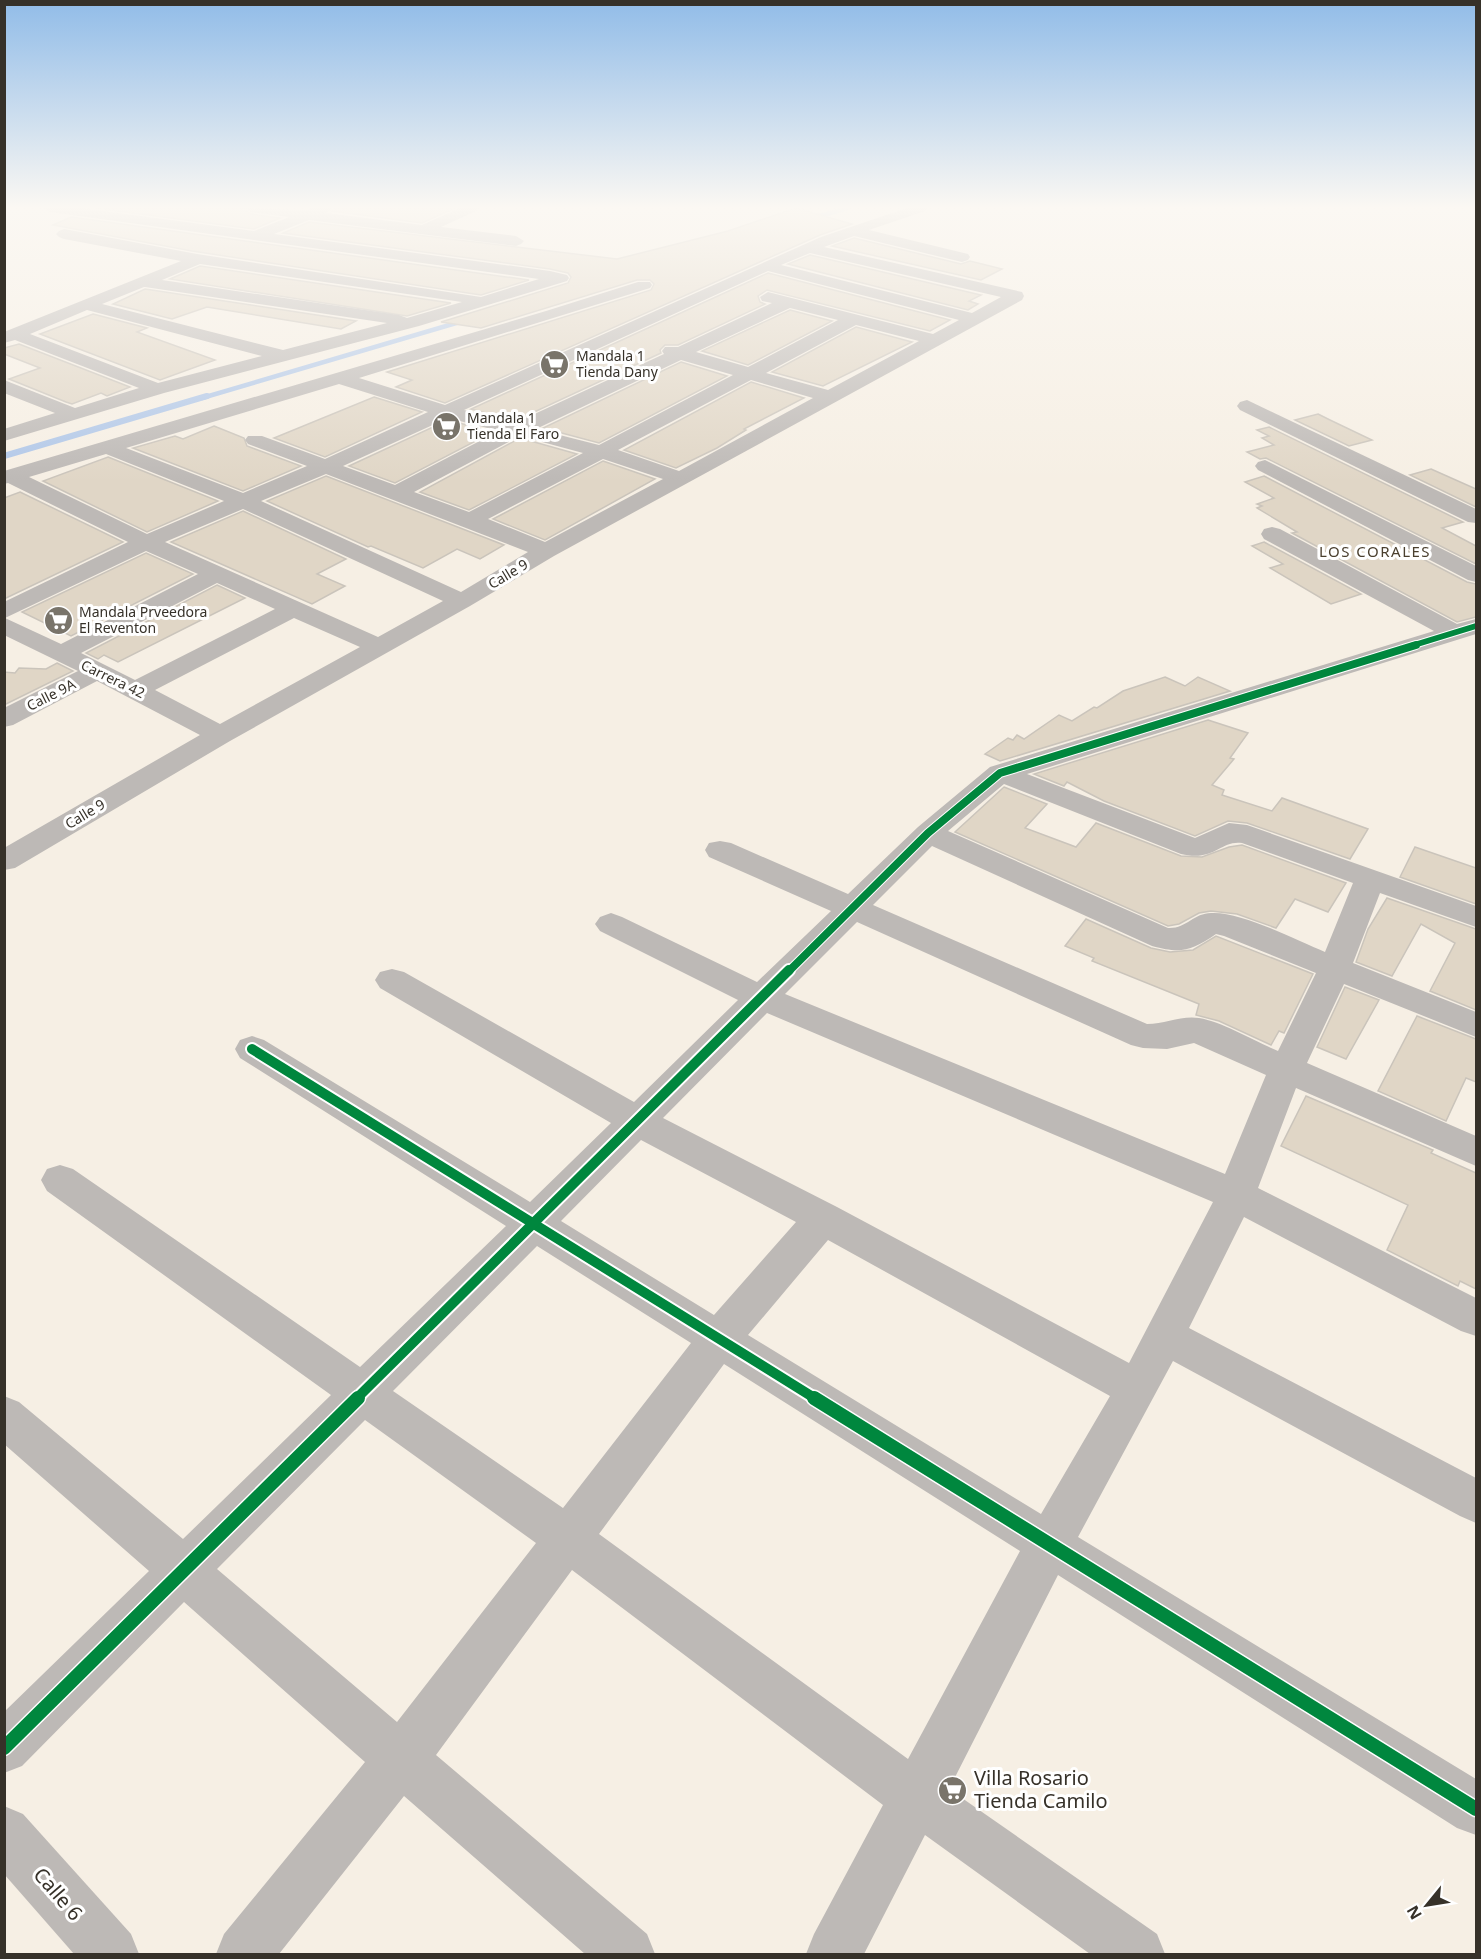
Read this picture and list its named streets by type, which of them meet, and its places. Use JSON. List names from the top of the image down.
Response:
{
  "streets": {
    "street": [
      "Calle 9",
      "Carrera 42",
      "Calle 9A",
      "Calle 6"
    ]
  },
  "crossings": [
    ["Calle 9", "Carrera 42"],
    ["Carrera 42", "Calle 9A"]
  ],
  "districts": ["LOS CORALES"],
  "places": {
    "supermarket": [
      "Mandala 1 Tienda Dany",
      "Mandala 1 Tienda El Faro",
      "Mandala Prveedora El Reventon",
      "Villa Rosario Tienda Camilo"
    ]
  },
  "north": "bottom left"
}
